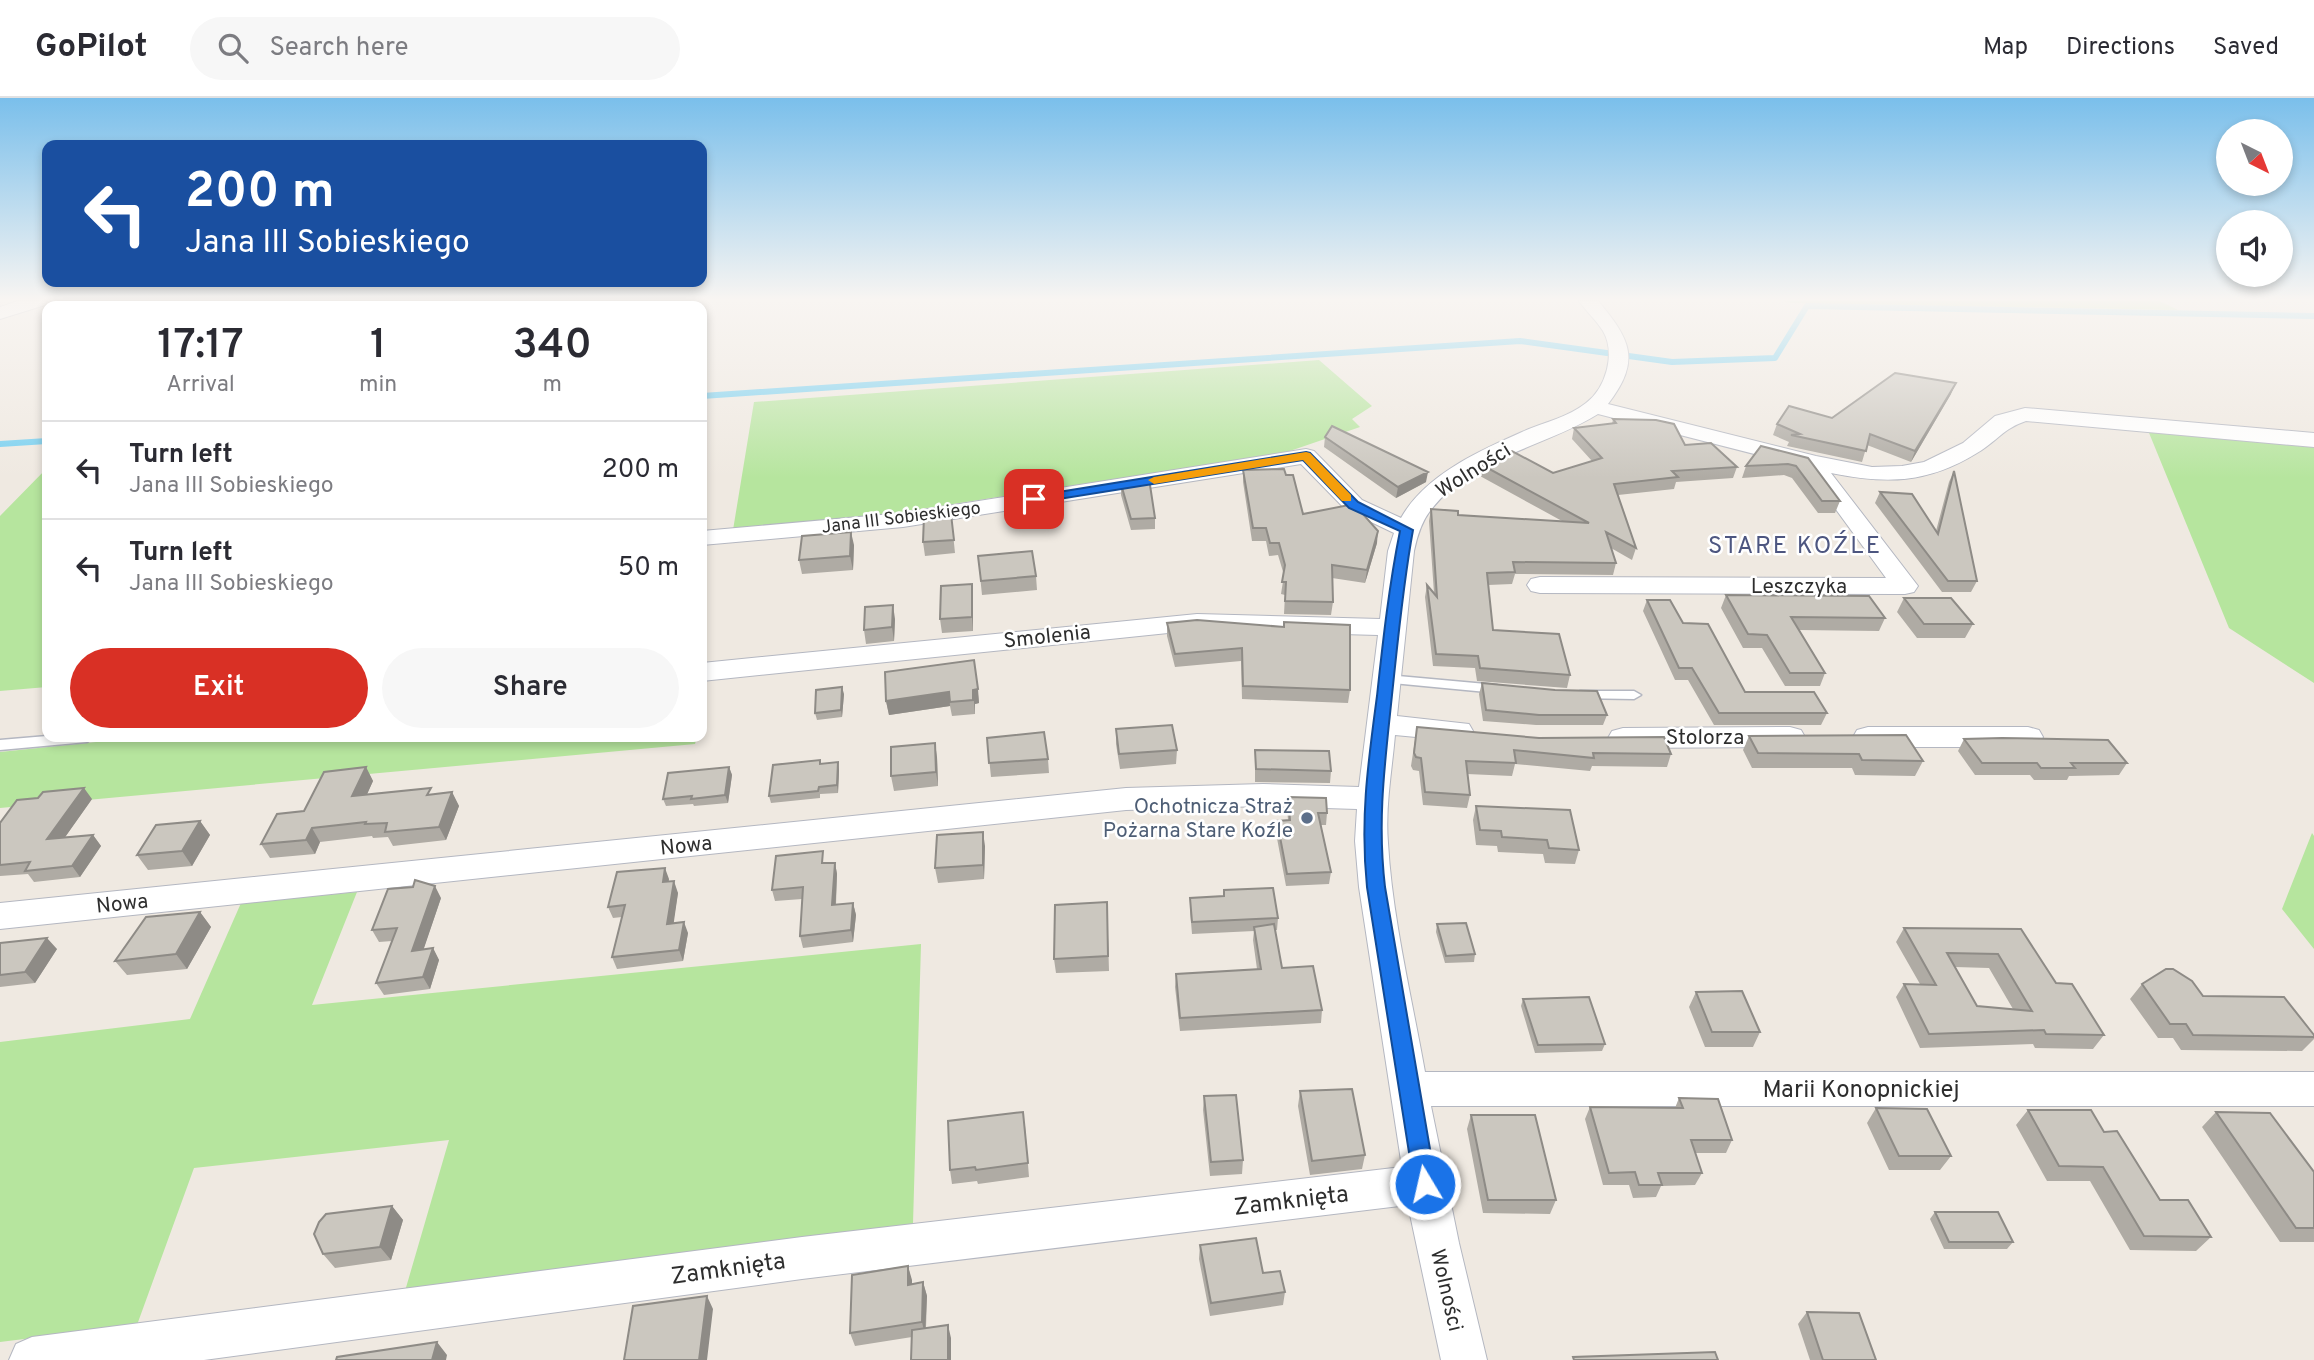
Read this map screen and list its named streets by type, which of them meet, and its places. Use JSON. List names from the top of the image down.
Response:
{
  "streets": {
    "street": [
      "Wolności",
      "Jana III Sobieskiego",
      "Leszczyka",
      "Smolenia",
      "Stolorza",
      "Nowa",
      "Marii Konopnickiej",
      "Zamknięta"
    ]
  },
  "crossings": [
    ["Wolności", "Jana III Sobieskiego"],
    ["Wolności", "Smolenia"],
    ["Wolności", "Nowa"],
    ["Wolności", "Marii Konopnickiej"],
    ["Wolności", "Zamknięta"]
  ],
  "districts": ["STARE KOŹLE"],
  "places": ["Ochotnicza Straż Pożarna Stare Koźle"],
  "north": "bottom right",
  "page": {
    "header": "GoPilot",
    "search": "Search here",
    "nav": ["Map", "Directions", "Saved"],
    "turn": ["200 m", "Jana III Sobieskiego"],
    "eta": [
      "17:17",
      "Arrival",
      "1",
      "min",
      "340",
      "m"
    ],
    "list": [
      {
        "name": "Turn left",
        "note": "Jana III Sobieskiego",
        "value": "200 m"
      },
      {
        "name": "Turn left",
        "note": "Jana III Sobieskiego",
        "value": "50 m"
      }
    ],
    "buttons": ["Exit", "Share"]
  }
}
